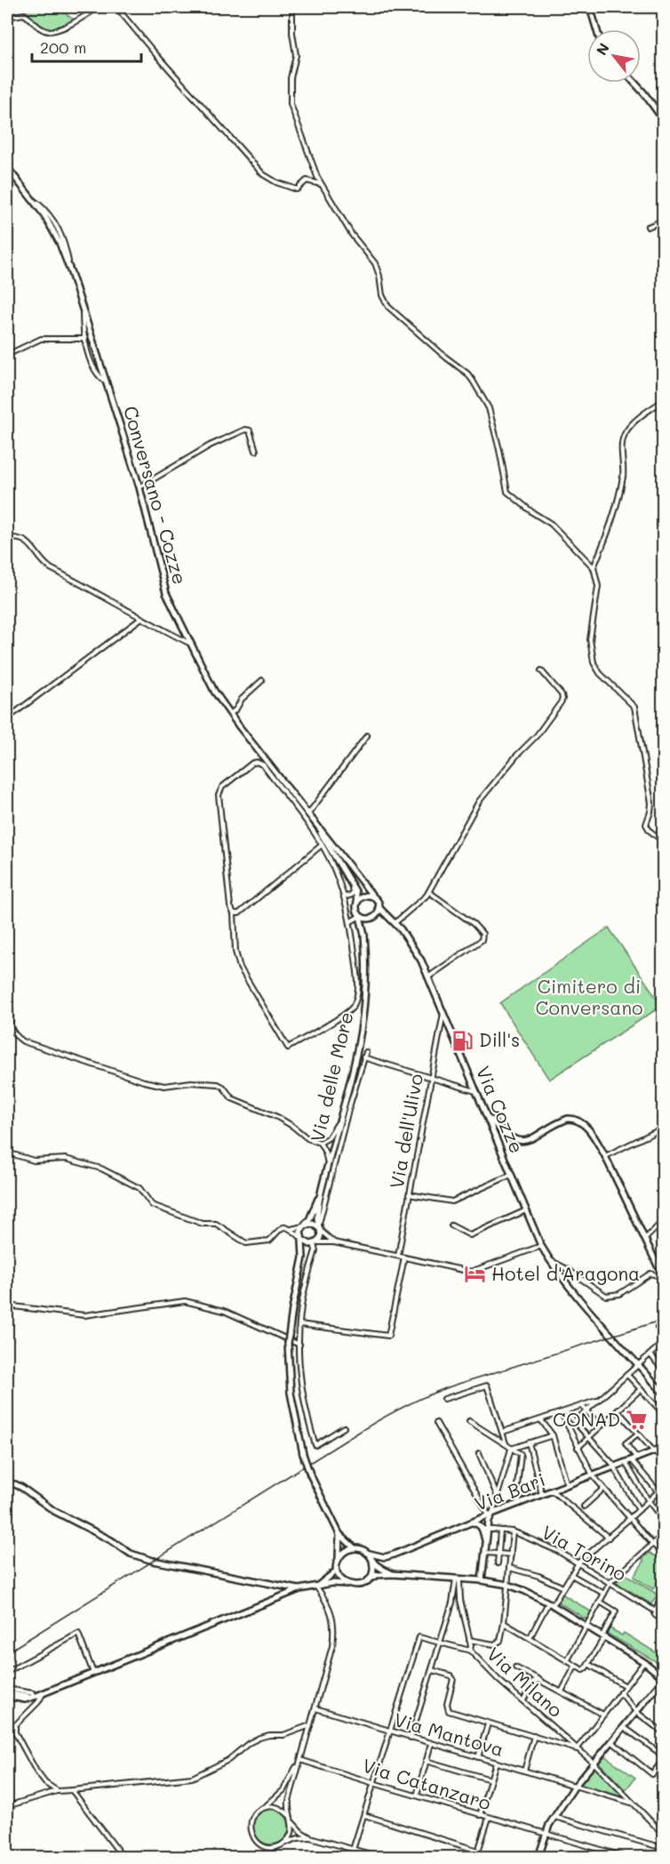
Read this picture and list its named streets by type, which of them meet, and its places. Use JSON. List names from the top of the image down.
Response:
{
  "streets": {
    "main road": [
      "Conversano - Cozze",
      "Via delle More",
      "Via Cozze",
      "Via Bari"
    ],
    "street": [
      "Via dell'Ulivo",
      "Via Torino",
      "Via Milano",
      "Via Mantova",
      "Via Catanzaro"
    ]
  },
  "crossings": [
    ["Via Cozze", "Via dell'Ulivo"],
    ["Via Bari", "Via Torino"],
    ["Via Milano", "Via Mantova"]
  ],
  "parks": ["Cimitero di Conversano"],
  "places": {
    "fuel station": ["Dill's"],
    "hotel": ["Hotel d'Aragona"],
    "supermarket": ["CONAD"]
  },
  "scale_bar": "200 m",
  "north": "top left"
}
